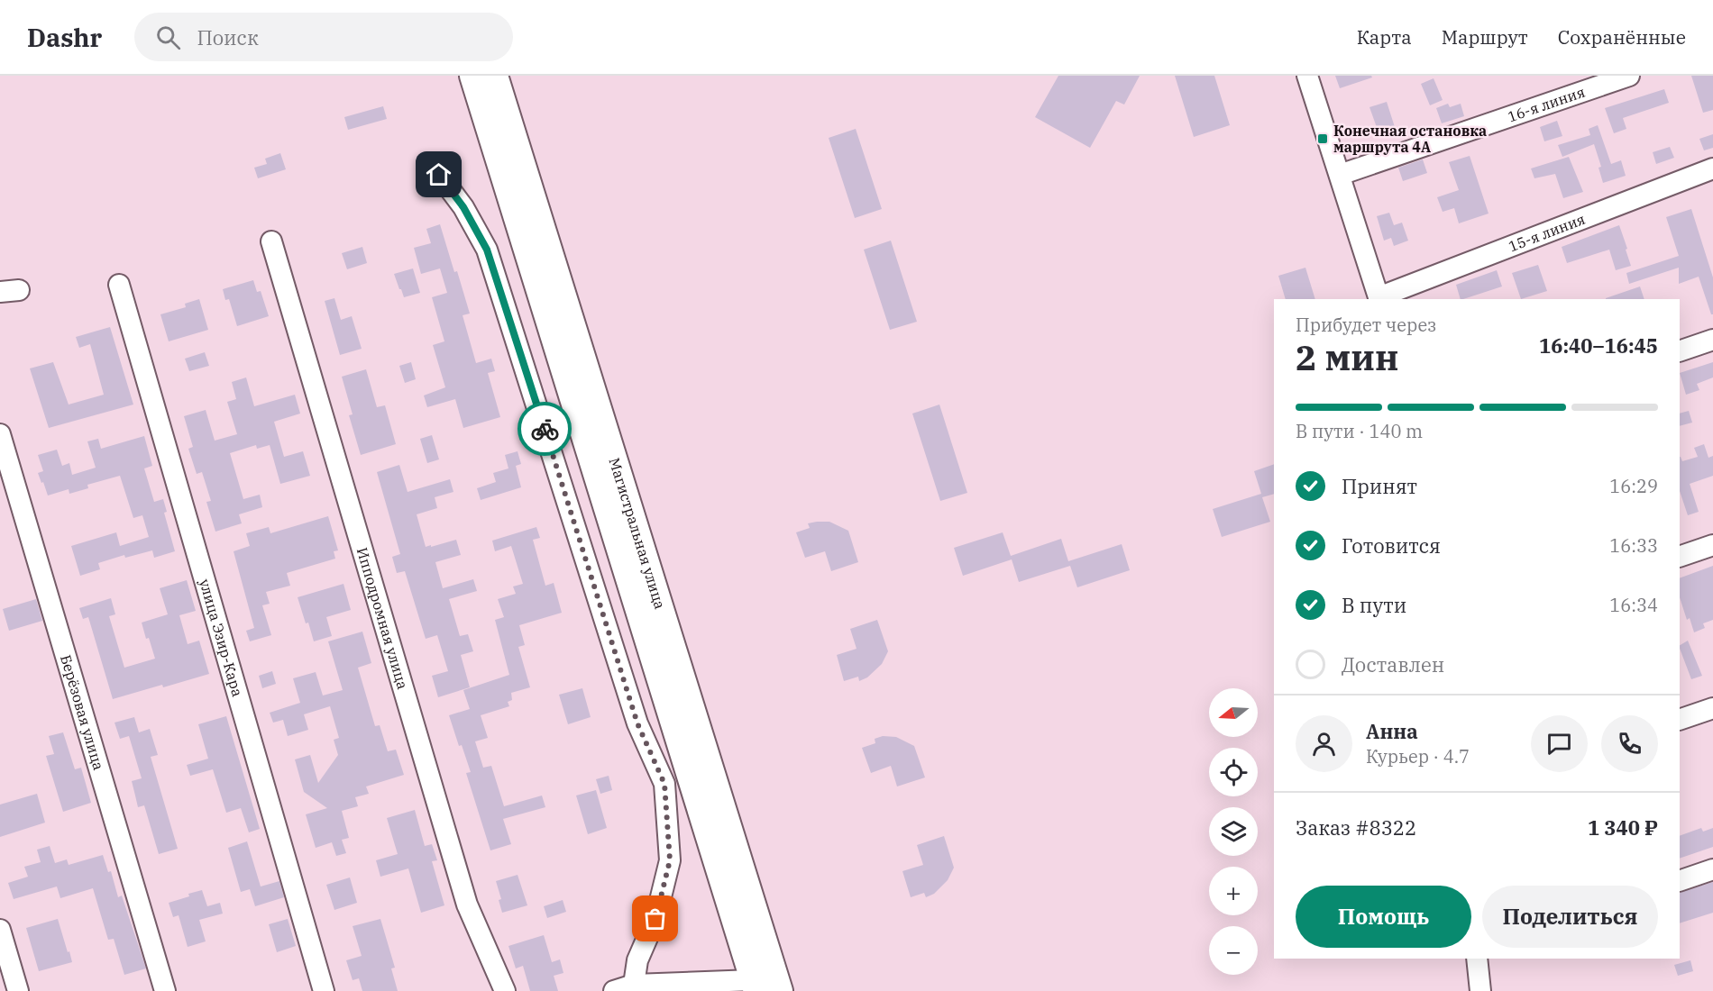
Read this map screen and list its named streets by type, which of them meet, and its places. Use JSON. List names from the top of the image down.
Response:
{
  "streets": {
    "main road": ["Магистральная улица"],
    "street": [
      "16-я линия",
      "15-я линия",
      "Ипподромная улица",
      "улица Эзир-Кара",
      "Берёзовая улица"
    ]
  },
  "places": {
    "transit": ["Конечная остановка маршрута 4А"]
  },
  "north": "left",
  "page": {
    "header": "Dashr",
    "search": "Поиск",
    "nav": ["Карта", "Маршрут", "Сохранённые"],
    "heading": ["2 мин", "Прибудет через", "16:40–16:45"],
    "panel": [
      "Анна",
      "Курьер · 4.7",
      "Заказ #8322",
      "1 340 ₽"
    ],
    "bar": "В пути · 140 m",
    "list": [
      ["Принят", "16:29"],
      ["Готовится", "16:33"],
      ["В пути", "16:34"],
      "Доставлен"
    ],
    "map_buttons": ["+", "−"],
    "buttons": ["Помощь", "Поделиться"]
  }
}
